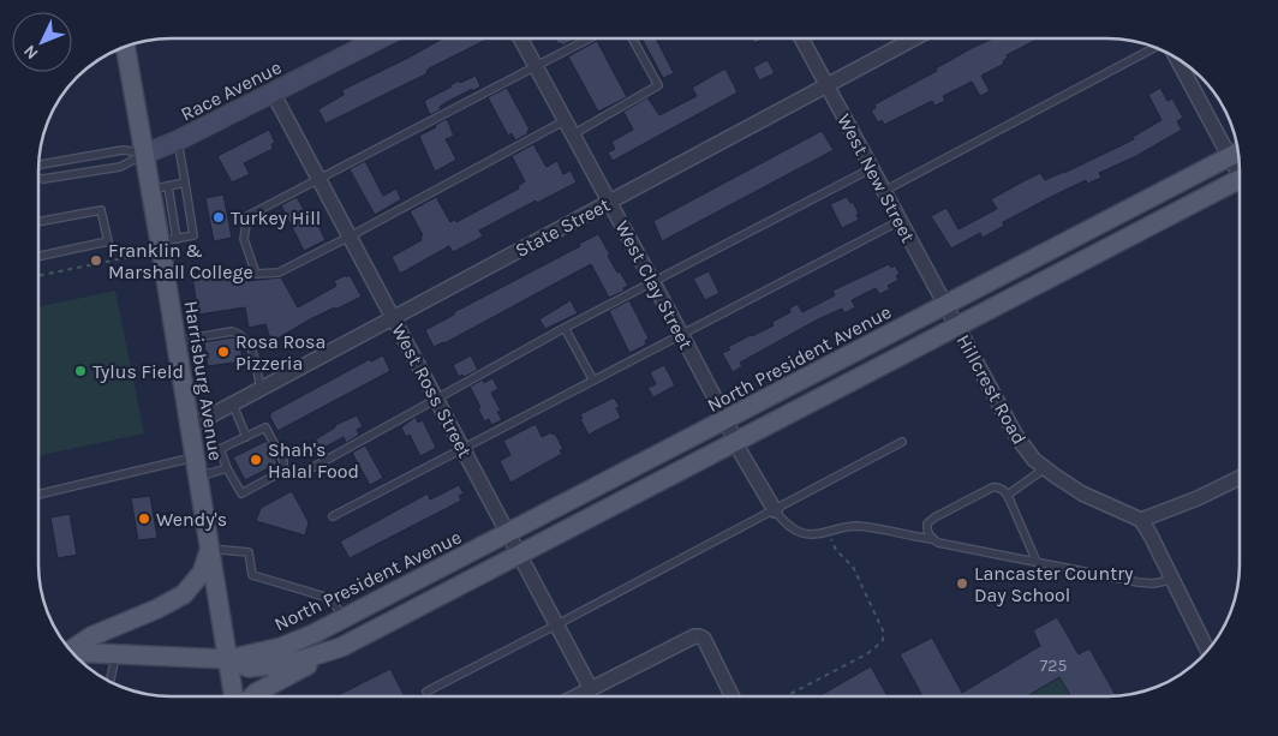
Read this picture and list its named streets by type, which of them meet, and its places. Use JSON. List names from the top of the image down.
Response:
{
  "streets": {
    "main road": ["Race Avenue", "North President Avenue", "Harrisburg Avenue"],
    "street": [
      "West New Street",
      "State Street",
      "West Clay Street",
      "Hillcrest Road",
      "West Ross Street"
    ]
  },
  "crossings": [
    ["Race Avenue", "Harrisburg Avenue"],
    ["Race Avenue", "West Ross Street"],
    ["West New Street", "State Street"],
    ["West New Street", "North President Avenue"],
    ["West New Street", "Hillcrest Road"],
    ["State Street", "West Clay Street"],
    ["State Street", "Harrisburg Avenue"],
    ["State Street", "West Ross Street"],
    ["West Clay Street", "North President Avenue"],
    ["North President Avenue", "Harrisburg Avenue"],
    ["North President Avenue", "Hillcrest Road"],
    ["North President Avenue", "West Ross Street"]
  ],
  "places": [
    "Turkey Hill",
    "Franklin & Marshall College",
    "Rosa Rosa Pizzeria",
    "Tylus Field",
    "Shah's Halal Food",
    "Wendy's",
    "Lancaster Country Day School"
  ],
  "house_numbers": ["725"],
  "north": "bottom left"
}
